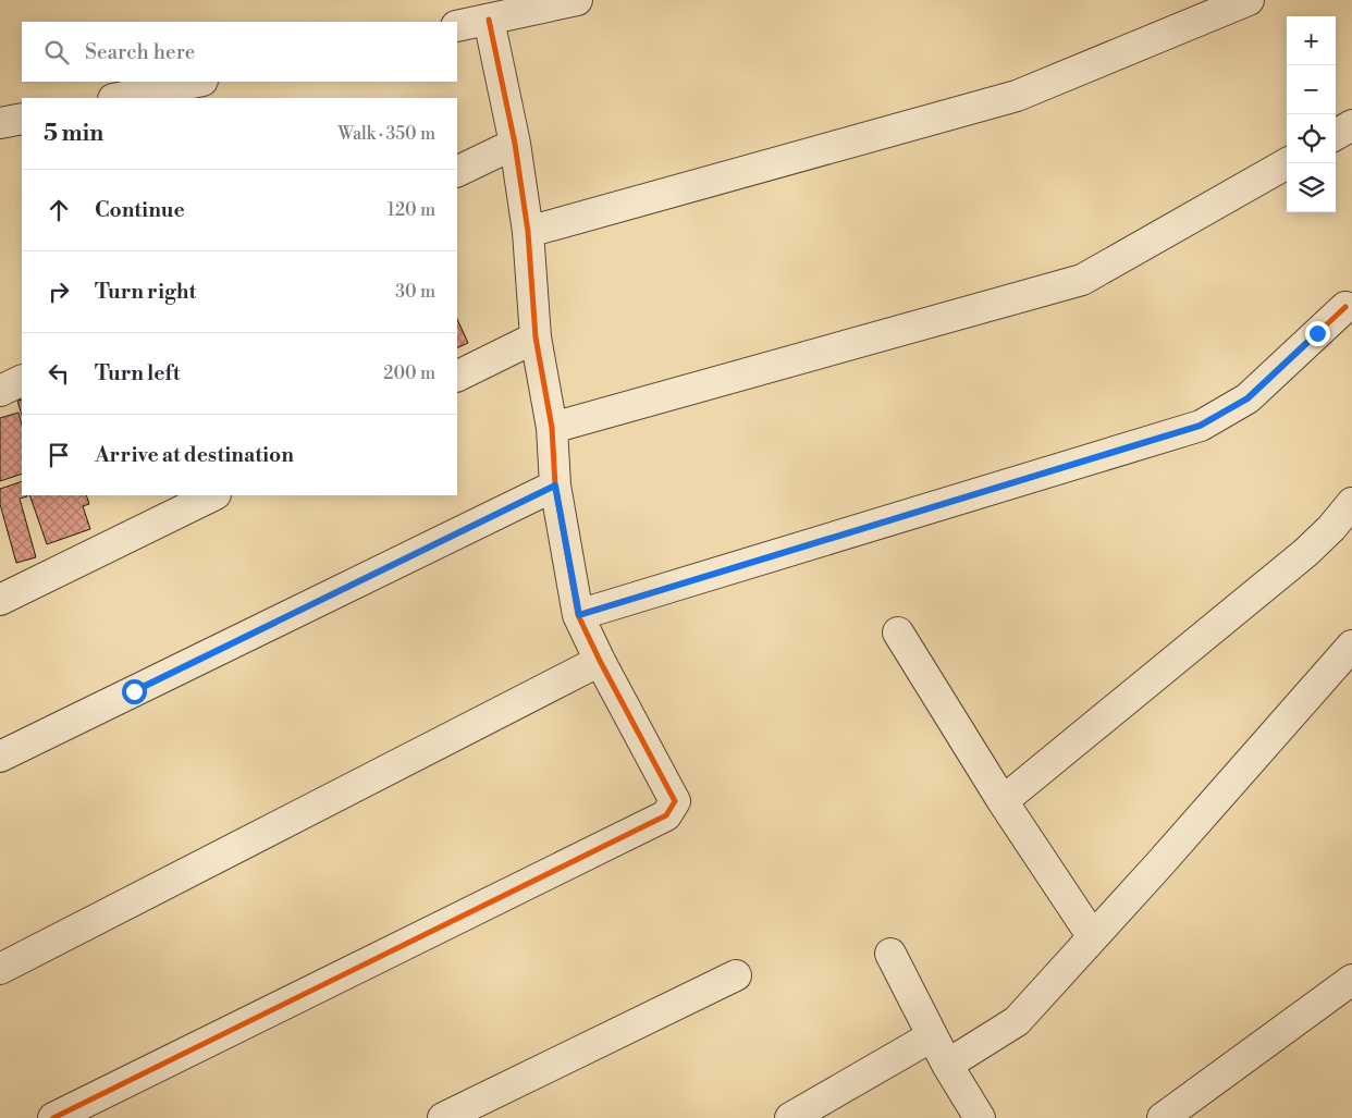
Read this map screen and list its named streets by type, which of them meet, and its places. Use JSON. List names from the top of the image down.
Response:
{
  "page": {
    "map_buttons": ["+", "−"],
    "search": "Search here",
    "heading": ["5 min", "Walk · 350 m"],
    "list": [
      ["Continue", "120 m"],
      ["Turn right", "30 m"],
      ["Turn left", "200 m"],
      "Arrive at destination"
    ]
  }
}
